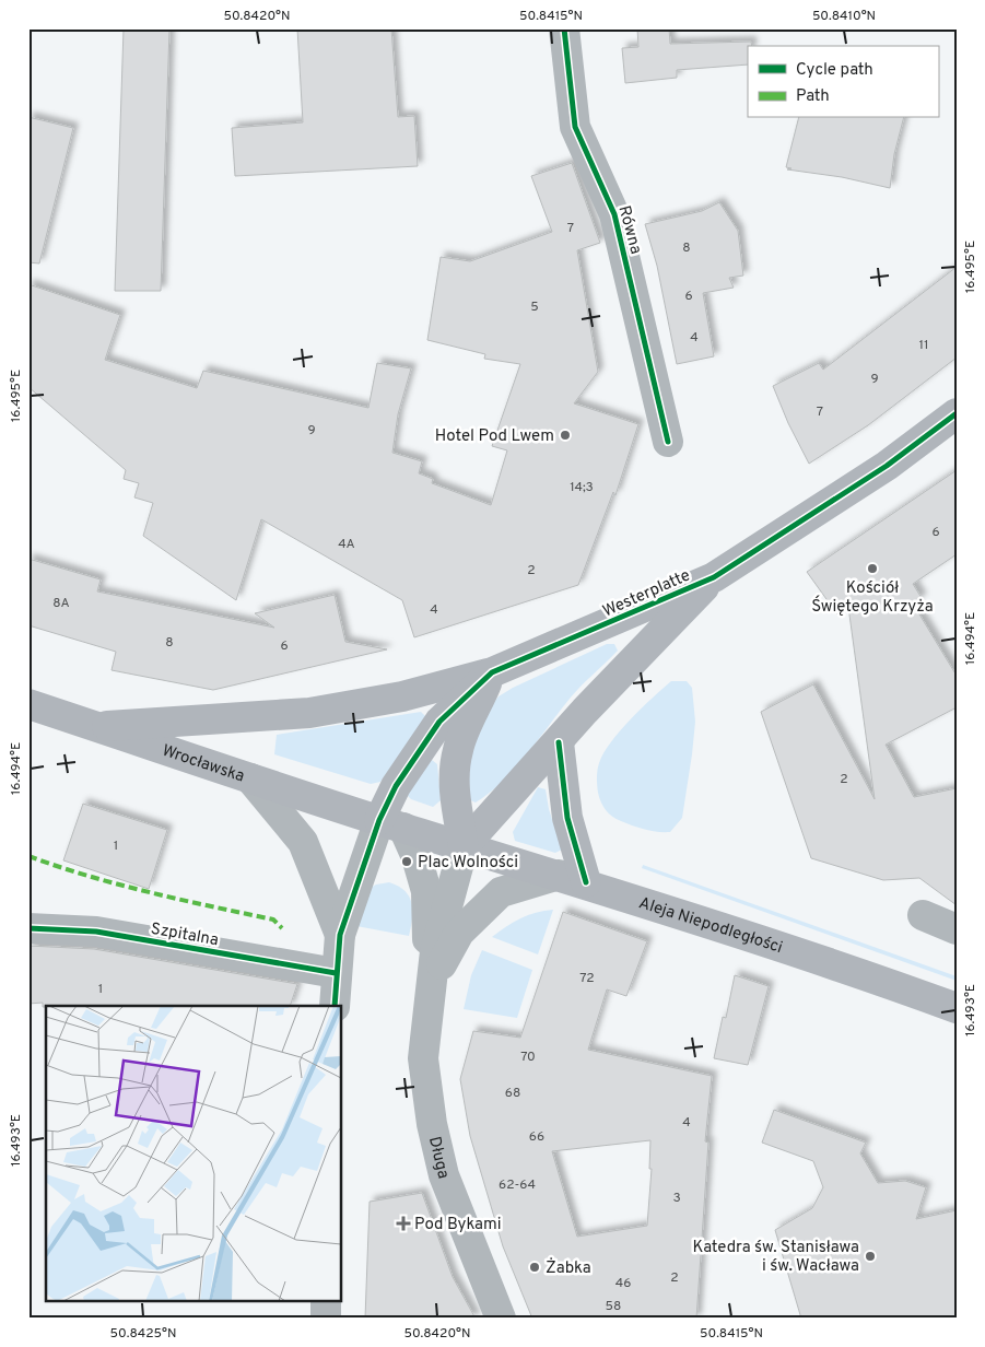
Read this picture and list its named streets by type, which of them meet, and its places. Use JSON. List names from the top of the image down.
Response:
{
  "streets": {
    "street": [
      "Równa",
      "Westerplatte",
      "Wrocławska",
      "Aleja Niepodległości",
      "Szpitalna",
      "Długa"
    ]
  },
  "crossings": [
    ["Westerplatte", "Wrocławska"],
    ["Westerplatte", "Aleja Niepodległości"],
    ["Westerplatte", "Długa"],
    ["Wrocławska", "Aleja Niepodległości"],
    ["Wrocławska", "Długa"],
    ["Aleja Niepodległości", "Długa"]
  ],
  "places": {
    "other": [
      "Hotel Pod Lwem",
      "Kościół Świętego Krzyża",
      "Plac Wolności",
      "Katedra św. Stanisława i św. Wacława",
      "Żabka"
    ],
    "health": ["Pod Bykami"]
  },
  "house_numbers": [
    "7",
    "8",
    "6",
    "5",
    "4",
    "11",
    "9",
    "7",
    "9",
    "14;3",
    "6",
    "4A",
    "2",
    "8A",
    "4",
    "8",
    "6",
    "2",
    "1",
    "72",
    "1",
    "70",
    "68",
    "4",
    "66",
    "62-64",
    "3",
    "2",
    "46",
    "58"
  ],
  "legend": ["Cycle path", "Path"],
  "coordinates": [
    "50.8420°N",
    "50.8415°N",
    "50.8410°N",
    "16.495°E",
    "16.494°E",
    "16.493°E",
    "50.8425°N"
  ]
}
